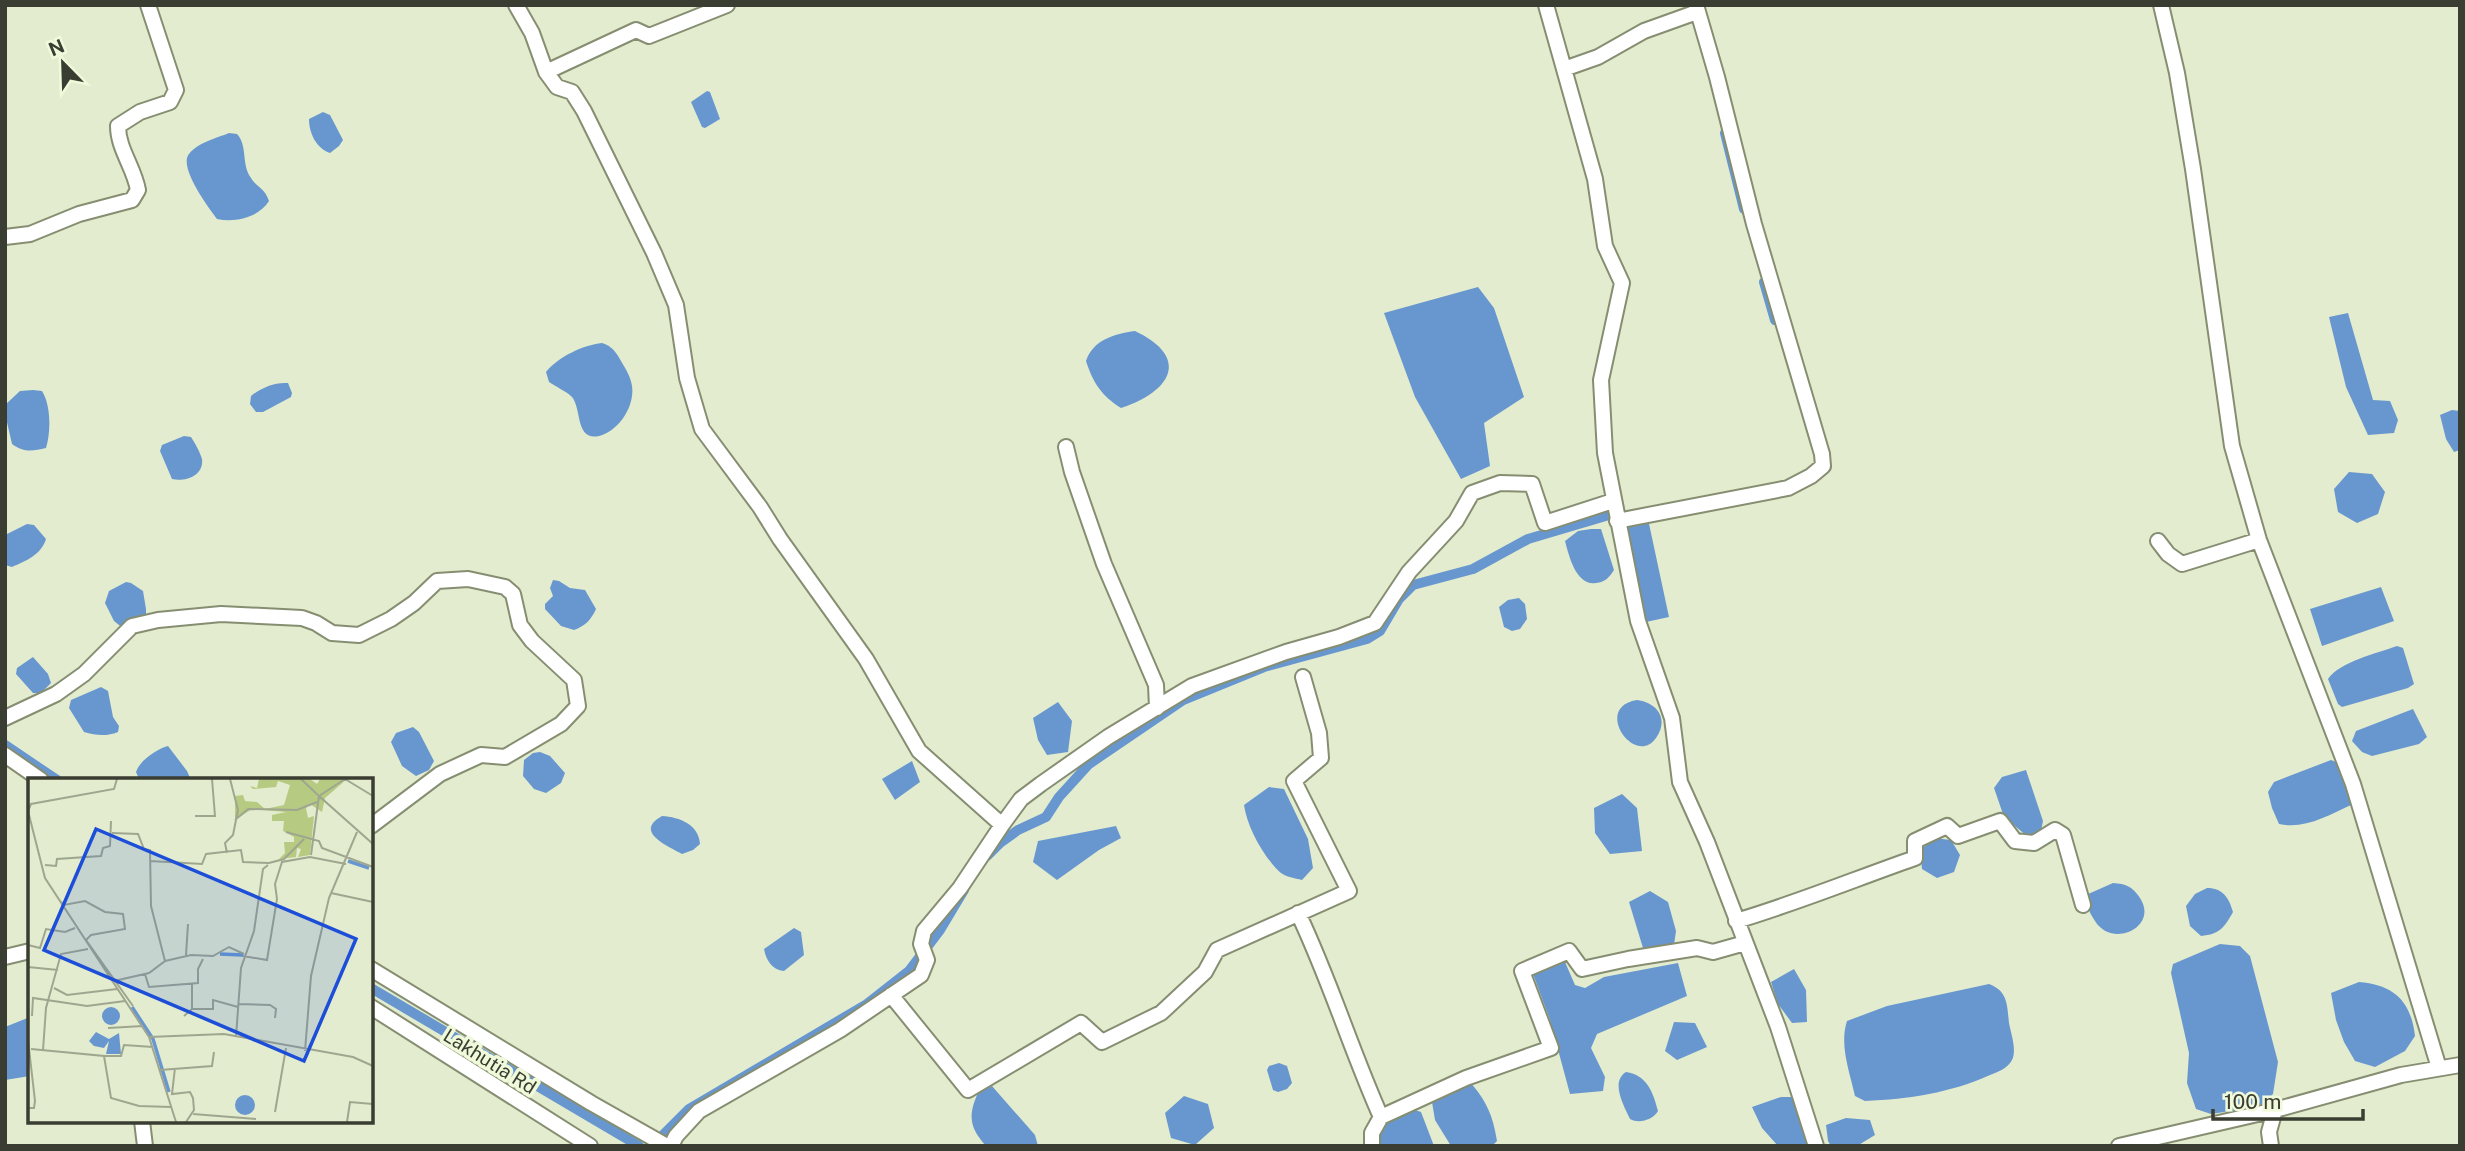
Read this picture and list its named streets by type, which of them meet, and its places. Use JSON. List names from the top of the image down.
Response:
{
  "streets": {
    "street": ["Lakhutia Rd"]
  },
  "scale_bar": "100 m",
  "north": "top left"
}
